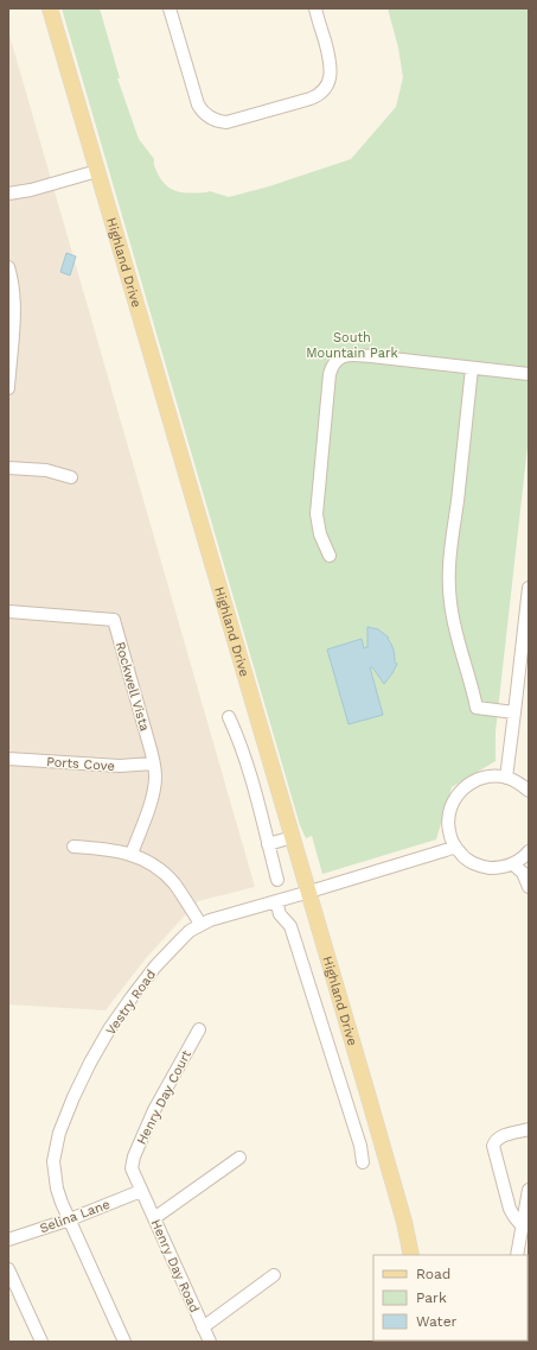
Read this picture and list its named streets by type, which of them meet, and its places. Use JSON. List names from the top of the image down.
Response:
{
  "streets": {
    "main road": ["Highland Drive"],
    "street": [
      "Rockwell Vista",
      "Ports Cove",
      "Vestry Road",
      "Henry Day Court",
      "Selina Lane",
      "Henry Day Road"
    ]
  },
  "crossings": [
    ["Highland Drive", "Vestry Road"],
    ["Rockwell Vista", "Ports Cove"],
    ["Vestry Road", "Selina Lane"],
    ["Henry Day Court", "Selina Lane"],
    ["Henry Day Court", "Henry Day Road"],
    ["Selina Lane", "Henry Day Road"]
  ],
  "parks": ["South Mountain Park"],
  "legend": ["Road", "Park", "Water"]
}
